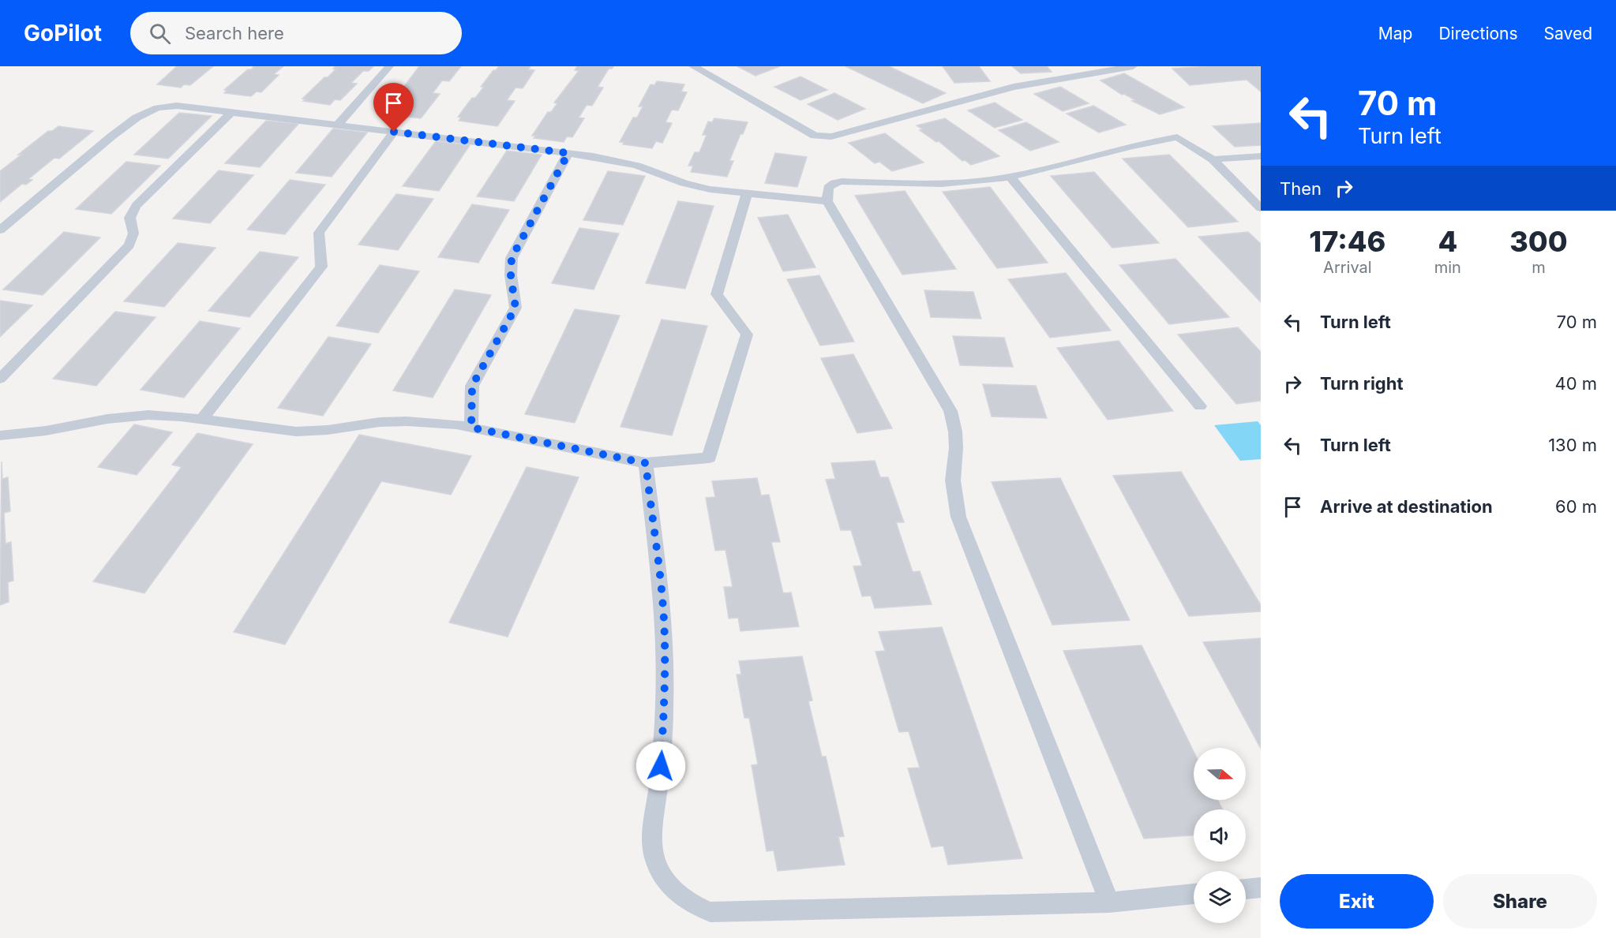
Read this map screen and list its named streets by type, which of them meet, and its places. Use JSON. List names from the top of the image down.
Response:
{
  "north": "right",
  "page": {
    "header": "GoPilot",
    "search": "Search here",
    "nav": ["Map", "Directions", "Saved"],
    "turn": ["70 m", "Turn left"],
    "then": "Then",
    "eta": [
      "17:46",
      "Arrival",
      "4",
      "min",
      "300",
      "m"
    ],
    "list": [
      {
        "name": "Turn left",
        "value": "70 m"
      },
      {
        "name": "Turn right",
        "value": "40 m"
      },
      {
        "name": "Turn left",
        "value": "130 m"
      },
      {
        "name": "Arrive at destination",
        "value": "60 m"
      }
    ],
    "buttons": ["Exit", "Share"]
  }
}
